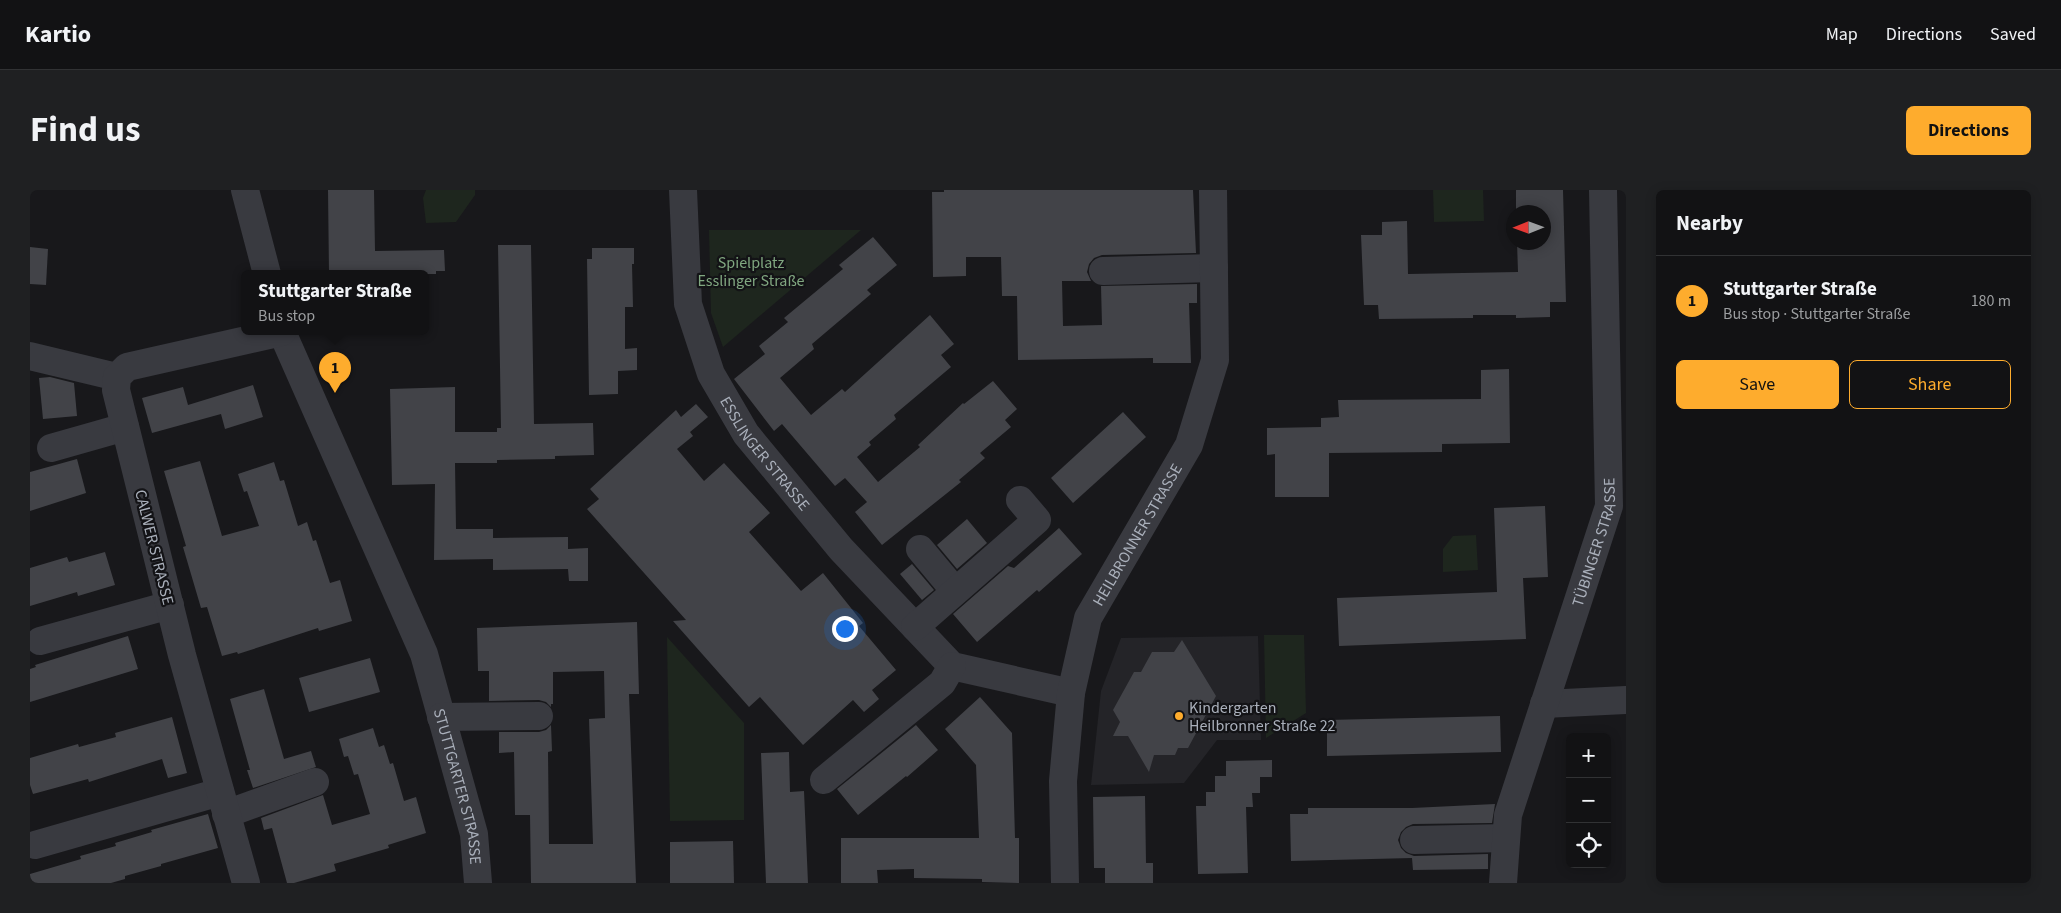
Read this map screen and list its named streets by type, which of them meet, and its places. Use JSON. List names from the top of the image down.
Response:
{
  "streets": {
    "street": [
      "ESSLINGER STRASSE",
      "HEILBRONNER STRASSE",
      "TÜBINGER STRASSE",
      "CALWER STRASSE",
      "STUTTGARTER STRASSE"
    ]
  },
  "parks": ["Spielplatz Esslinger Straße"],
  "places": ["Kindergarten Heilbronner Straße 22"],
  "north": "left",
  "page": {
    "header": "Kartio",
    "nav": ["Map", "Directions", "Saved"],
    "title": "Find us",
    "buttons": [
      "Directions",
      ["Save", "Share"]
    ],
    "heading": "Nearby",
    "list": [
      {
        "mark": "1",
        "name": "Stuttgarter Straße",
        "note": "Bus stop · Stuttgarter Straße",
        "value": "180 m"
      }
    ],
    "popup": ["Stuttgarter Straße", "Bus stop"],
    "pins": "1",
    "map_buttons": ["+", "−"]
  }
}
